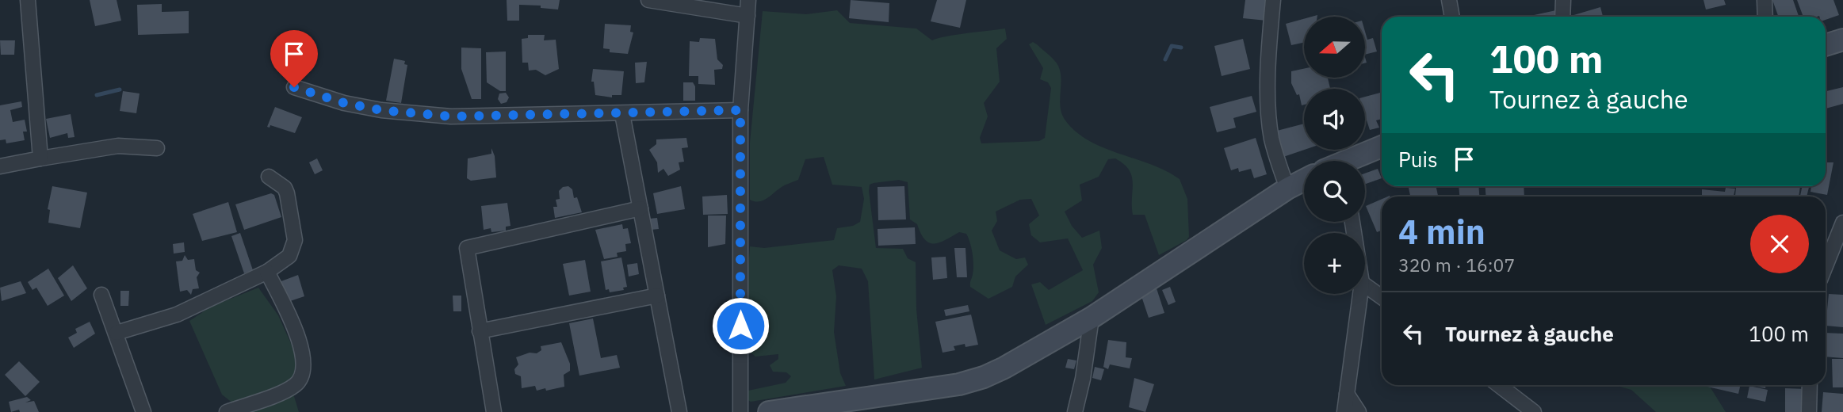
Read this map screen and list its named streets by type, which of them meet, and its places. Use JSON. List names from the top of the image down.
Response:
{
  "north": "left",
  "page": {
    "map_buttons": "+",
    "turn": ["100 m", "Tournez à gauche"],
    "then": "Puis",
    "heading": ["4 min", "320 m · 16:07"],
    "list": [
      {
        "name": "Tournez à gauche",
        "value": "100 m"
      }
    ]
  }
}
